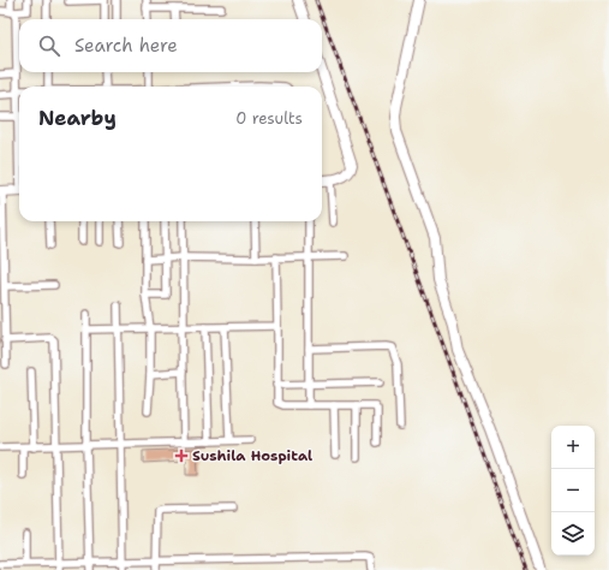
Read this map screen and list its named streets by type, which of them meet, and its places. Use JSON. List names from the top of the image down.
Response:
{
  "places": {
    "health": ["Sushila Hospital"]
  },
  "page": {
    "search": "Search here",
    "heading": ["Nearby", "0 results"],
    "map_buttons": ["+", "−"]
  }
}
